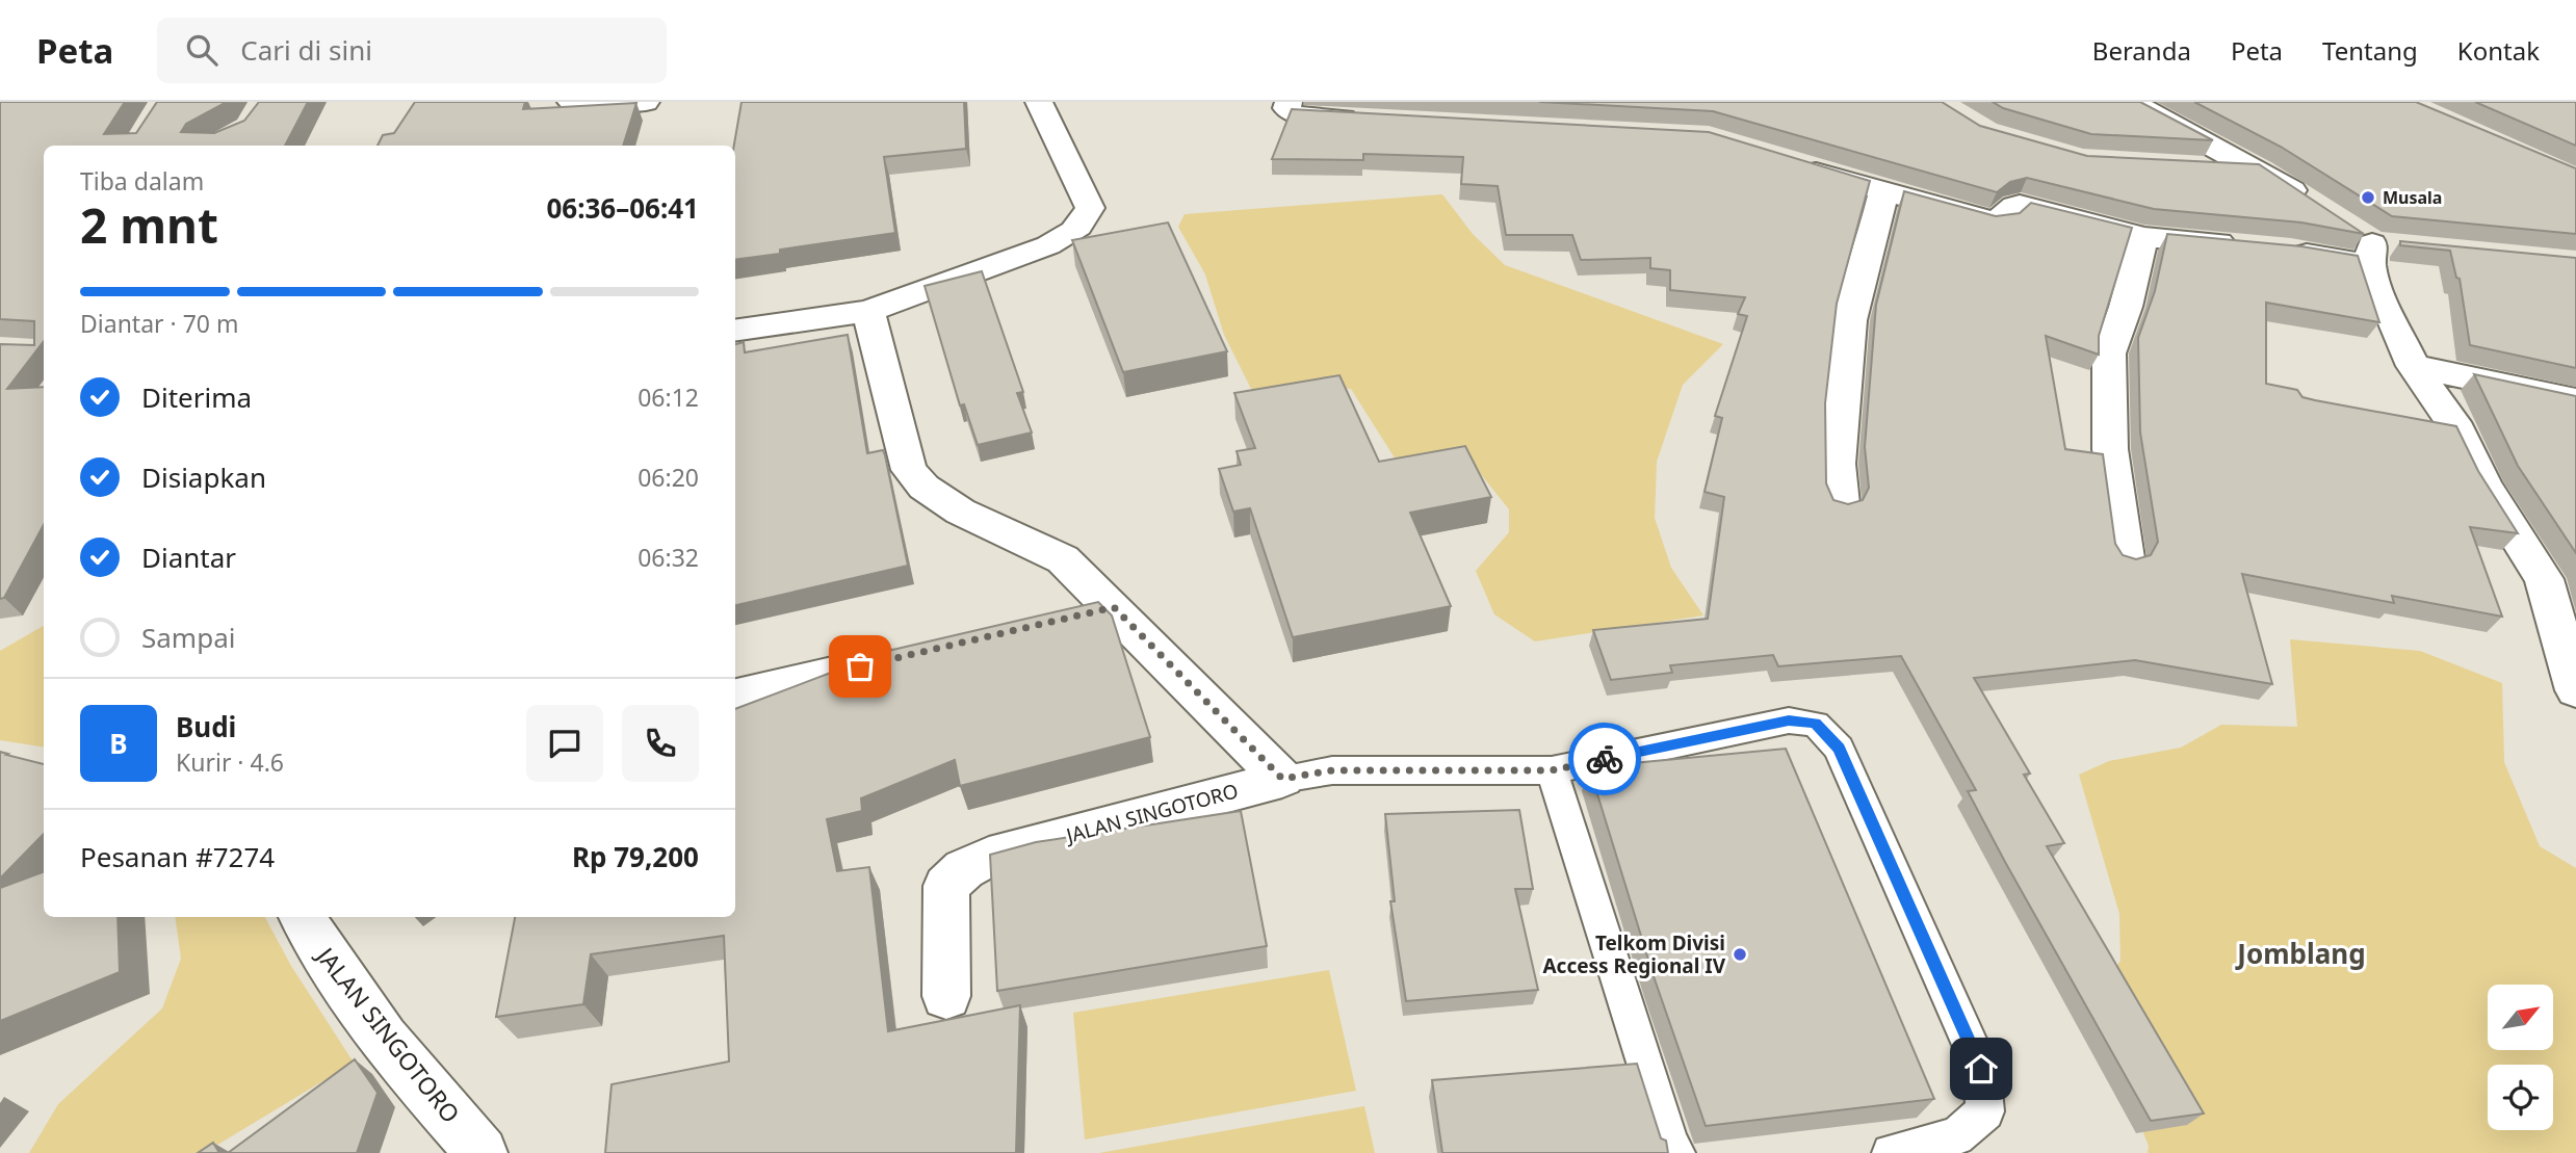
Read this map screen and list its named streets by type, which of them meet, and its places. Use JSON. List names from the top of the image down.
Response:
{
  "streets": {
    "street": ["JALAN SINGOTORO"]
  },
  "districts": ["Jomblang"],
  "places": ["Musala", "Telkom Divisi Access Regional IV"],
  "north": "top right",
  "page": {
    "header": "Peta",
    "search": "Cari di sini",
    "nav": [
      "Beranda",
      "Peta",
      "Tentang",
      "Kontak"
    ],
    "heading": ["2 mnt", "Tiba dalam", "06:36–06:41"],
    "panel": [
      "Budi",
      "Kurir · 4.6",
      "Pesanan #7274",
      "Rp 79,200"
    ],
    "bar": "Diantar · 70 m",
    "list": [
      ["Diterima", "06:12"],
      ["Disiapkan", "06:20"],
      ["Diantar", "06:32"],
      "Sampai"
    ],
    "round": "B"
  }
}
